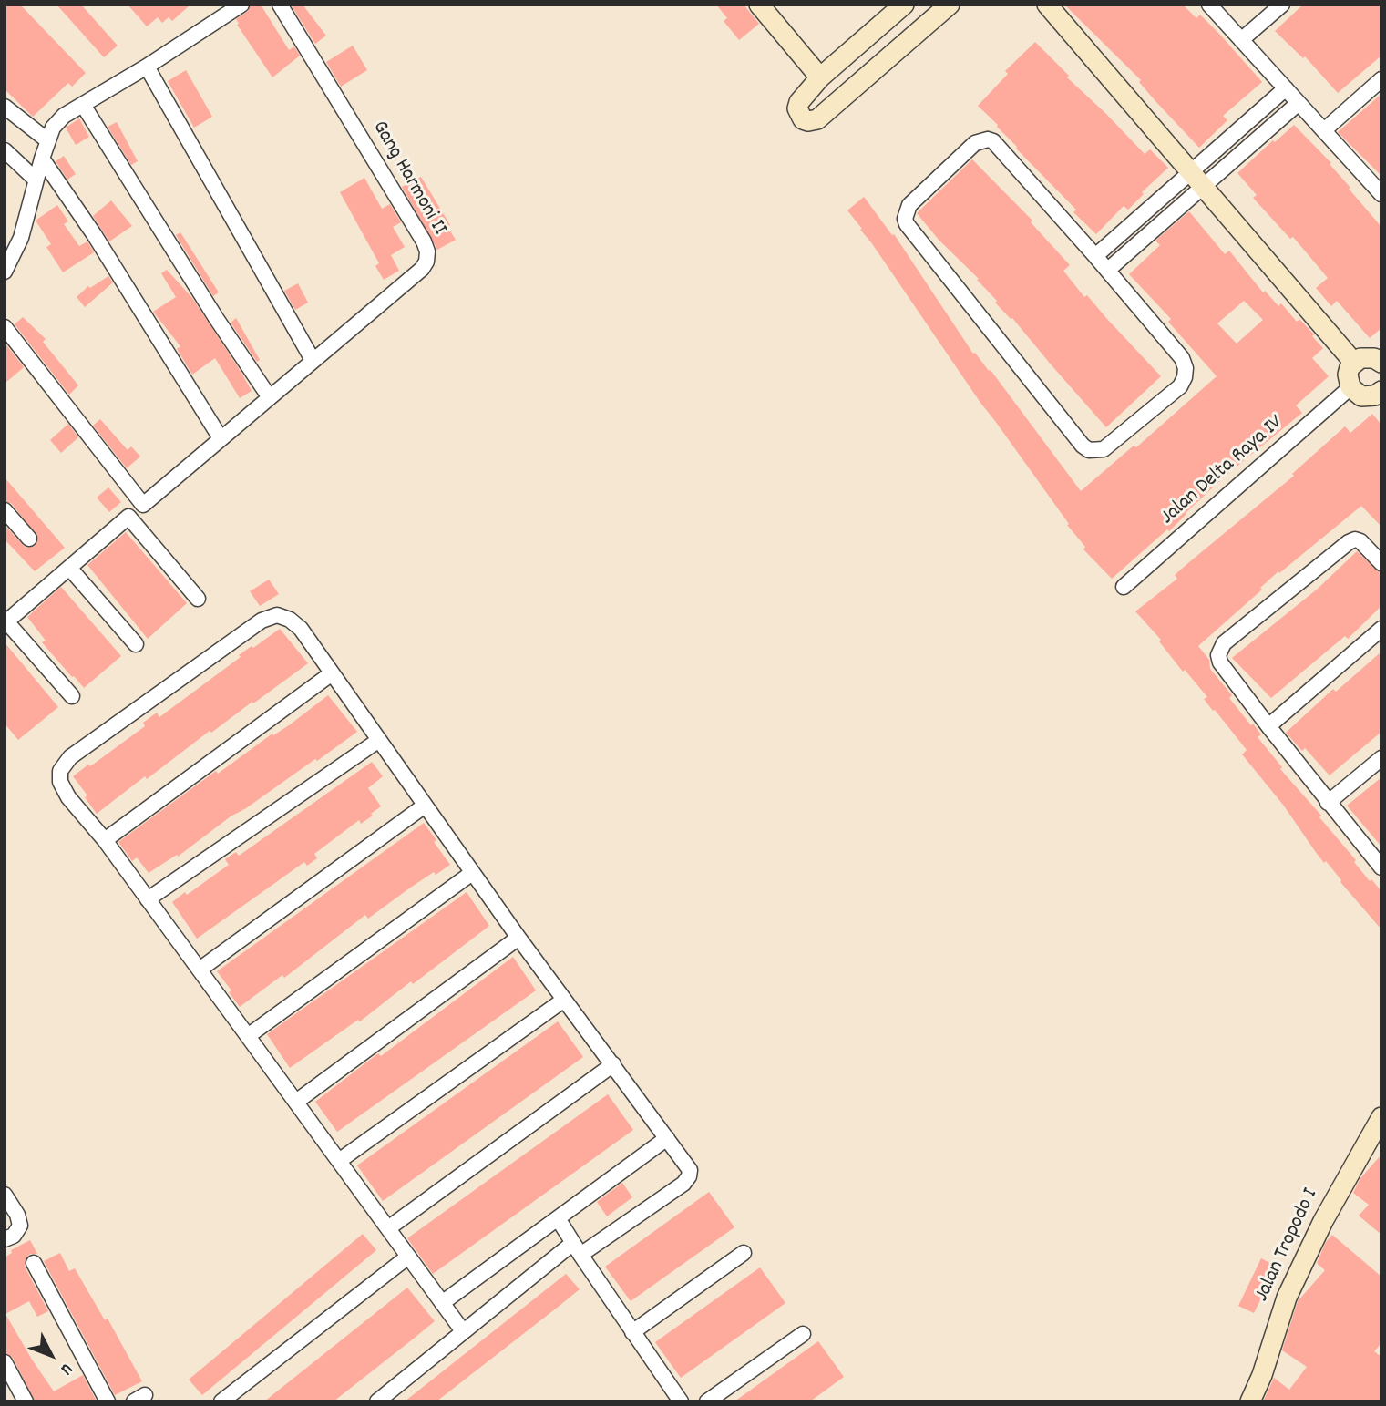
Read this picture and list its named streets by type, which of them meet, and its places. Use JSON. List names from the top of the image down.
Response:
{
  "streets": {
    "street": ["Gang Harmoni II", "Jalan Delta Raya IV", "Jalan Tropodo I"]
  },
  "north": "bottom right"
}
